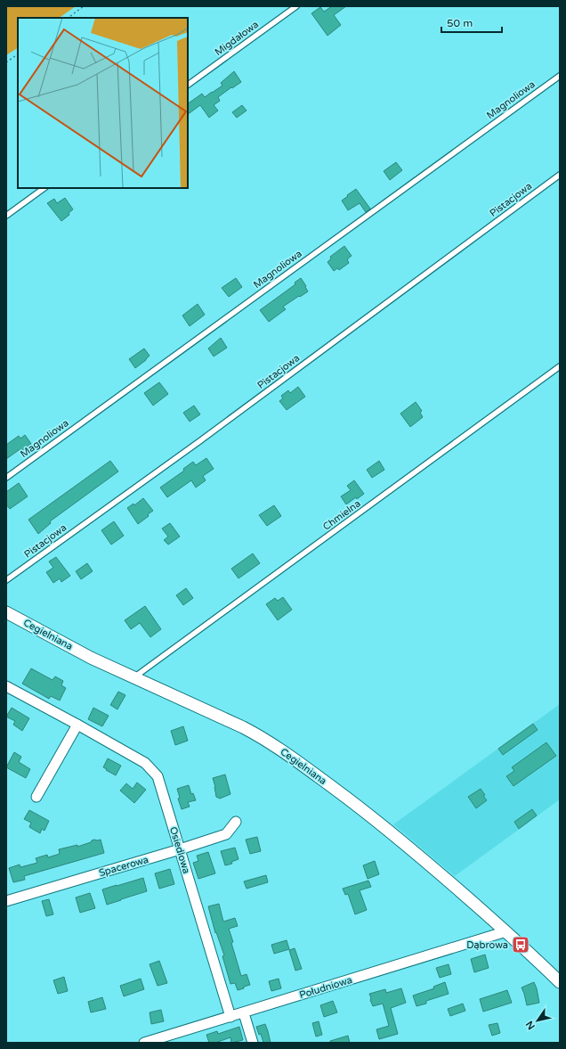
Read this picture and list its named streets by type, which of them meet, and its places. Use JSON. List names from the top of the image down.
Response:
{
  "streets": {
    "street": [
      "Cegielniana",
      "Osiedlowa",
      "Spacerowa",
      "Południowa"
    ],
    "lane": [
      "Migdałowa",
      "Magnoliowa",
      "Pistacjowa",
      "Chmielna"
    ]
  },
  "crossings": [
    ["Chmielna", "Cegielniana"],
    ["Cegielniana", "Południowa"],
    ["Osiedlowa", "Spacerowa"],
    ["Osiedlowa", "Południowa"]
  ],
  "places": {
    "bus stop": ["Dąbrowa"]
  },
  "scale_bar": "50 m",
  "north": "bottom left"
}
